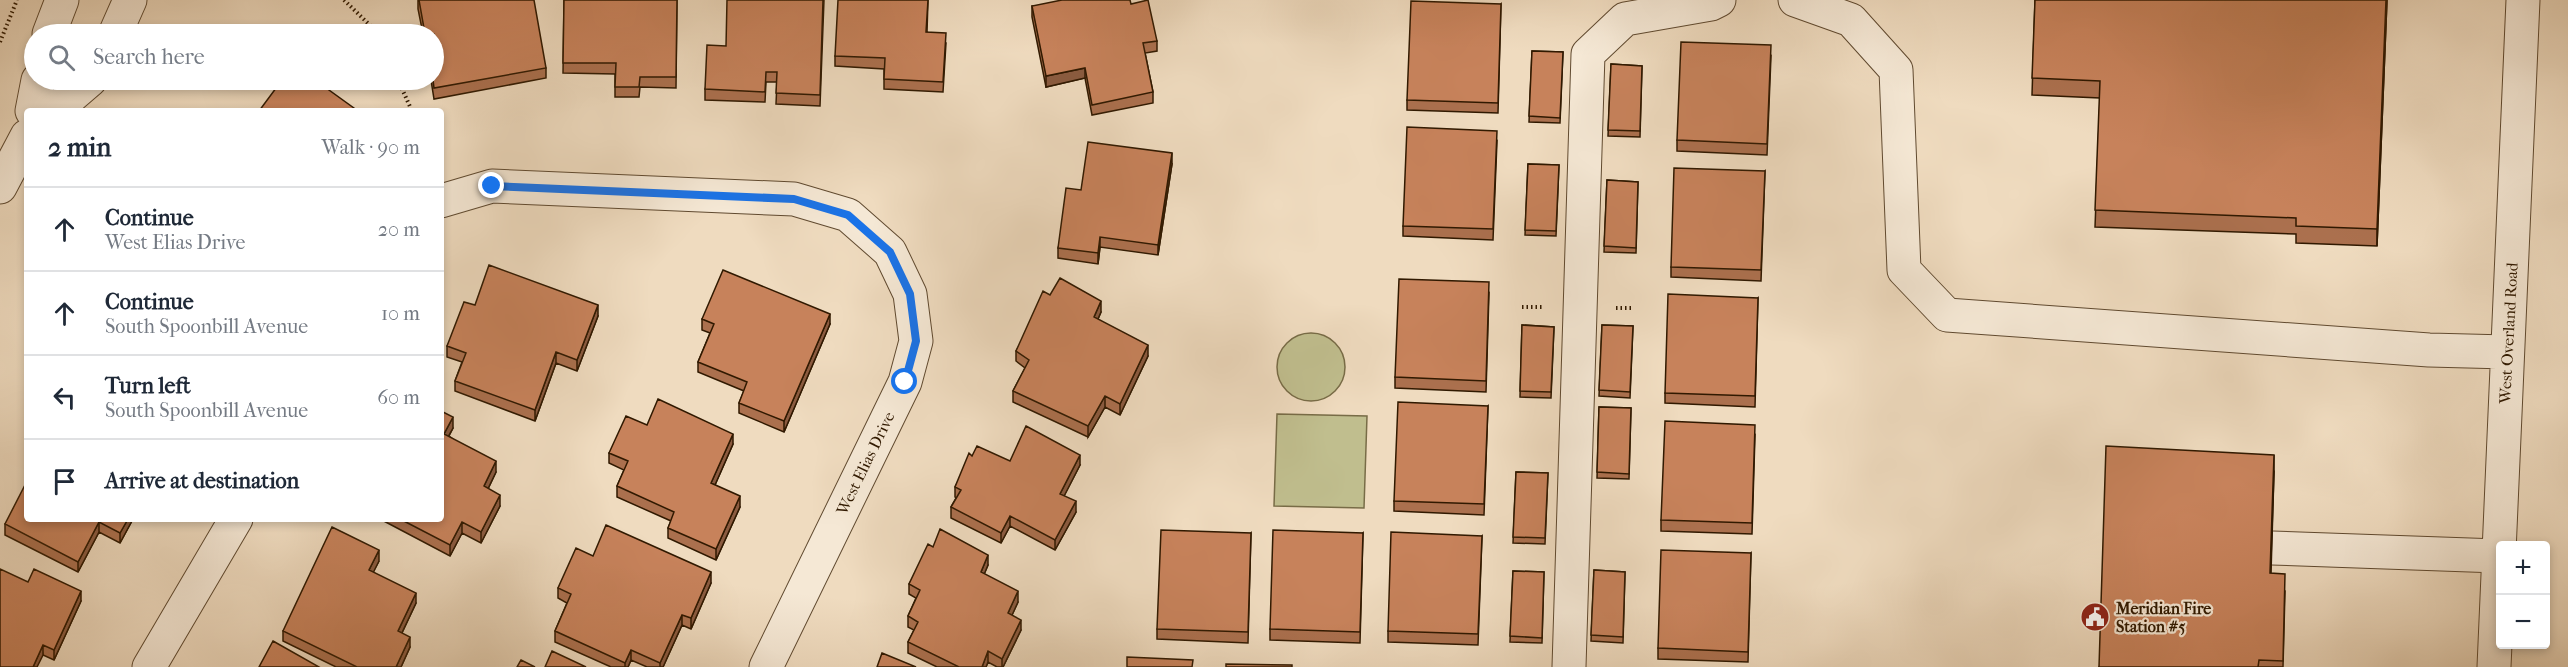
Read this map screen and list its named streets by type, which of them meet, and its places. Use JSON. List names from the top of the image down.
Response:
{
  "streets": {
    "street": ["West Overland Road", "West Elias Drive"]
  },
  "places": {
    "public building": ["Meridian Fire Station #5"]
  },
  "page": {
    "search": "Search here",
    "heading": ["2 min", "Walk · 90 m"],
    "list": [
      ["Continue", "West Elias Drive", "20 m"],
      ["Continue", "South Spoonbill Avenue", "10 m"],
      ["Turn left", "South Spoonbill Avenue", "60 m"],
      "Arrive at destination"
    ],
    "map_buttons": ["+", "−"]
  }
}
